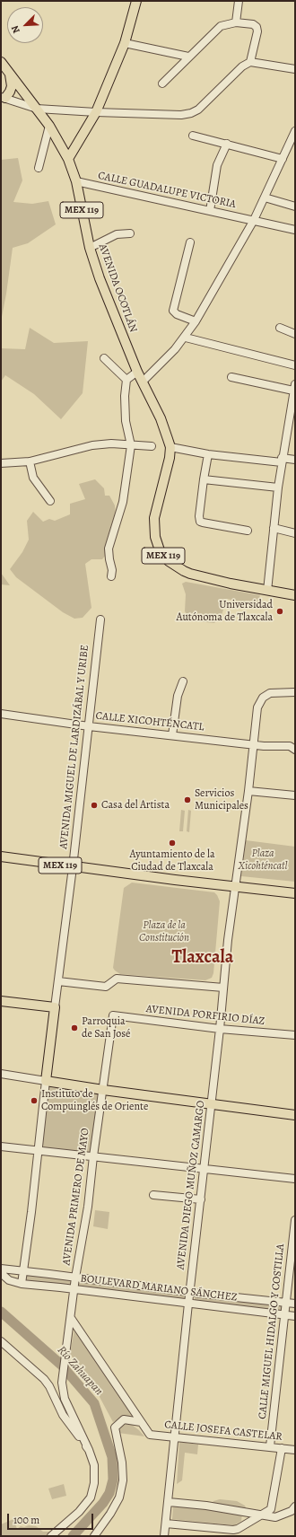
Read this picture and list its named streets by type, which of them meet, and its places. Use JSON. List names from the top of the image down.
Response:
{
  "streets": {
    "main road": ["MEX 119", "AVENIDA OCOTLÁN", "AVENIDA MIGUEL DE LARDIZÁBAL Y URIBE"],
    "street": [
      "CALLE GUADALUPE VICTORIA",
      "CALLE XICOHTÉNCATL",
      "AVENIDA PORFIRIO DÍAZ",
      "AVENIDA DIEGO MUÑOZ CAMARGO",
      "AVENIDA PRIMERO DE MAYO",
      "BOULEVARD MARIANO SÁNCHEZ",
      "CALLE MIGUEL HIDALGO Y COSTILLA",
      "CALLE JOSEFA CASTELAR"
    ]
  },
  "crossings": [
    ["CALLE GUADALUPE VICTORIA", "AVENIDA OCOTLÁN"],
    ["MEX 119", "AVENIDA OCOTLÁN"],
    ["MEX 119", "AVENIDA MIGUEL DE LARDIZÁBAL Y URIBE"],
    ["CALLE XICOHTÉNCATL", "AVENIDA MIGUEL DE LARDIZÁBAL Y URIBE"],
    ["AVENIDA MIGUEL DE LARDIZÁBAL Y URIBE", "BOULEVARD MARIANO SÁNCHEZ"],
    ["AVENIDA PORFIRIO DÍAZ", "AVENIDA DIEGO MUÑOZ CAMARGO"],
    ["AVENIDA PORFIRIO DÍAZ", "AVENIDA PRIMERO DE MAYO"],
    ["AVENIDA DIEGO MUÑOZ CAMARGO", "BOULEVARD MARIANO SÁNCHEZ"],
    ["AVENIDA DIEGO MUÑOZ CAMARGO", "CALLE JOSEFA CASTELAR"],
    ["AVENIDA PRIMERO DE MAYO", "BOULEVARD MARIANO SÁNCHEZ"],
    ["BOULEVARD MARIANO SÁNCHEZ", "CALLE MIGUEL HIDALGO Y COSTILLA"],
    ["CALLE MIGUEL HIDALGO Y COSTILLA", "CALLE JOSEFA CASTELAR"]
  ],
  "districts": ["Tlaxcala"],
  "water": ["Río Zahuapan"],
  "parks": ["Plaza Xicohténcatl", "Plaza de la Constitución"],
  "places": [
    "Universidad Autónoma de Tlaxcala",
    "Servicios Municipales",
    "Casa del Artista",
    "Ayuntamiento de la Ciudad de Tlaxcala",
    "Parroquia de San José",
    "Instituto de Compuinglés de Oriente"
  ],
  "scale_bar": "100 m",
  "north": "bottom left"
}
